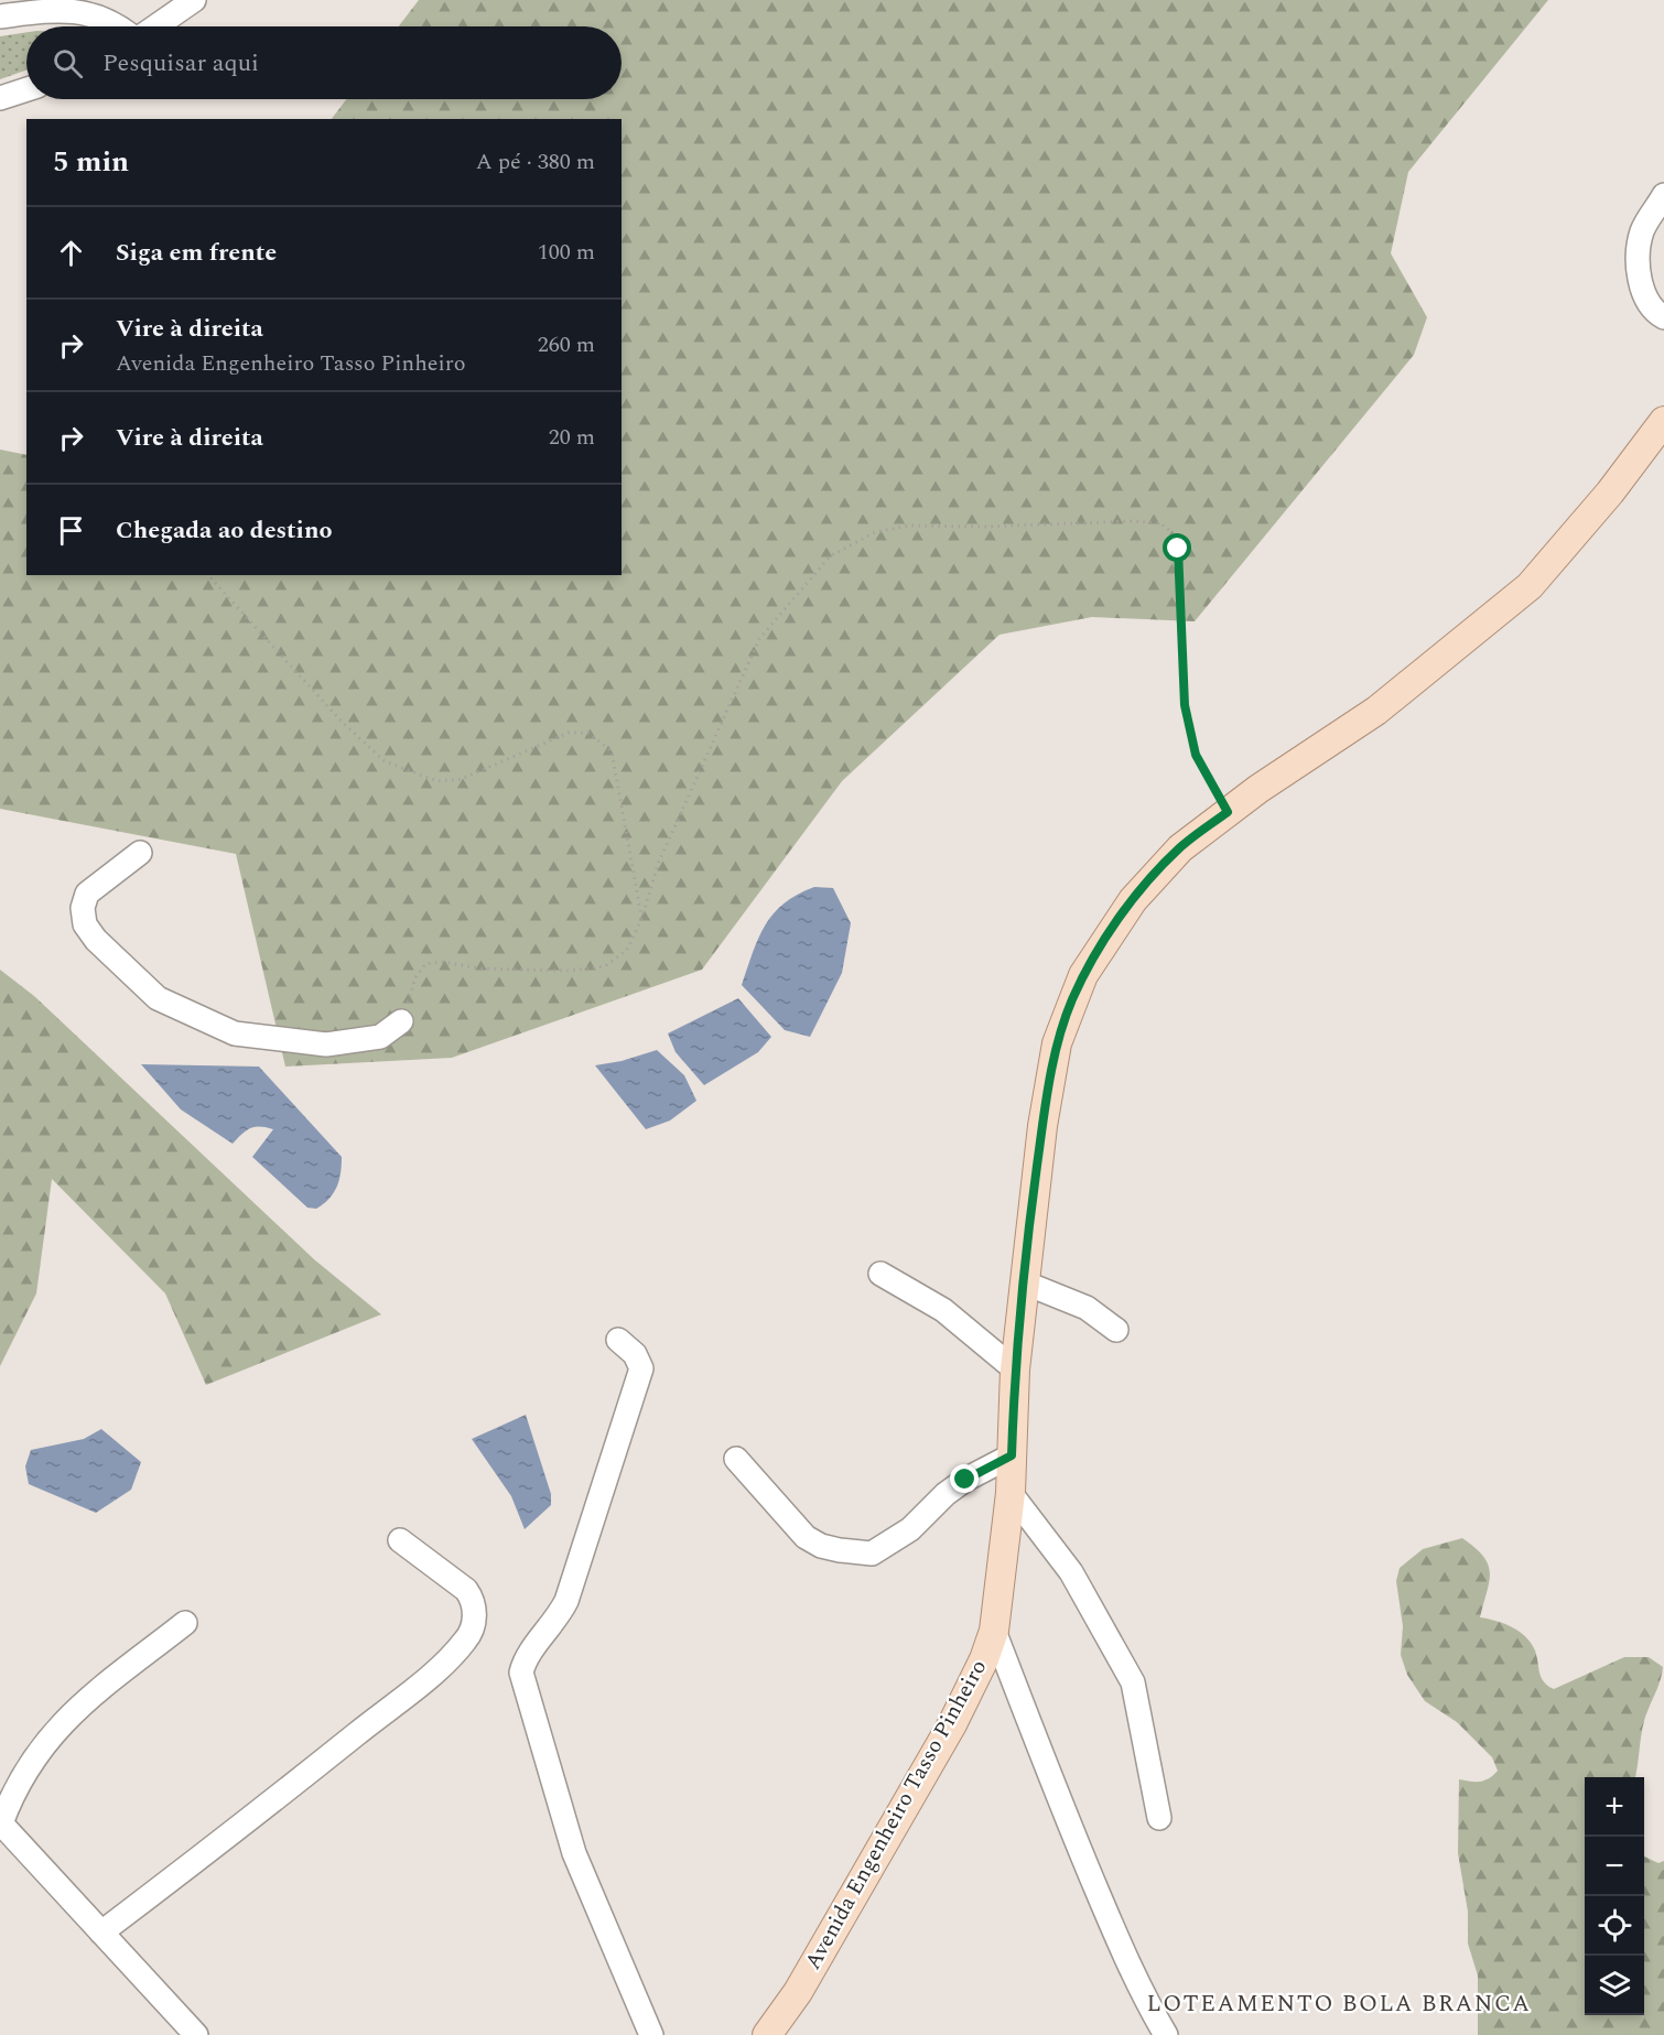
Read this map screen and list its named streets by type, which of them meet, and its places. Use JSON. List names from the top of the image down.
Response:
{
  "streets": {
    "main road": ["Avenida Engenheiro Tasso Pinheiro"]
  },
  "districts": ["LOTEAMENTO BOLA BRANCA"],
  "page": {
    "search": "Pesquisar aqui",
    "heading": ["5 min", "A pé · 380 m"],
    "list": [
      ["Siga em frente", "100 m"],
      ["Vire à direita", "Avenida Engenheiro Tasso Pinheiro", "260 m"],
      ["Vire à direita", "20 m"],
      "Chegada ao destino"
    ],
    "map_buttons": ["+", "−"]
  }
}
